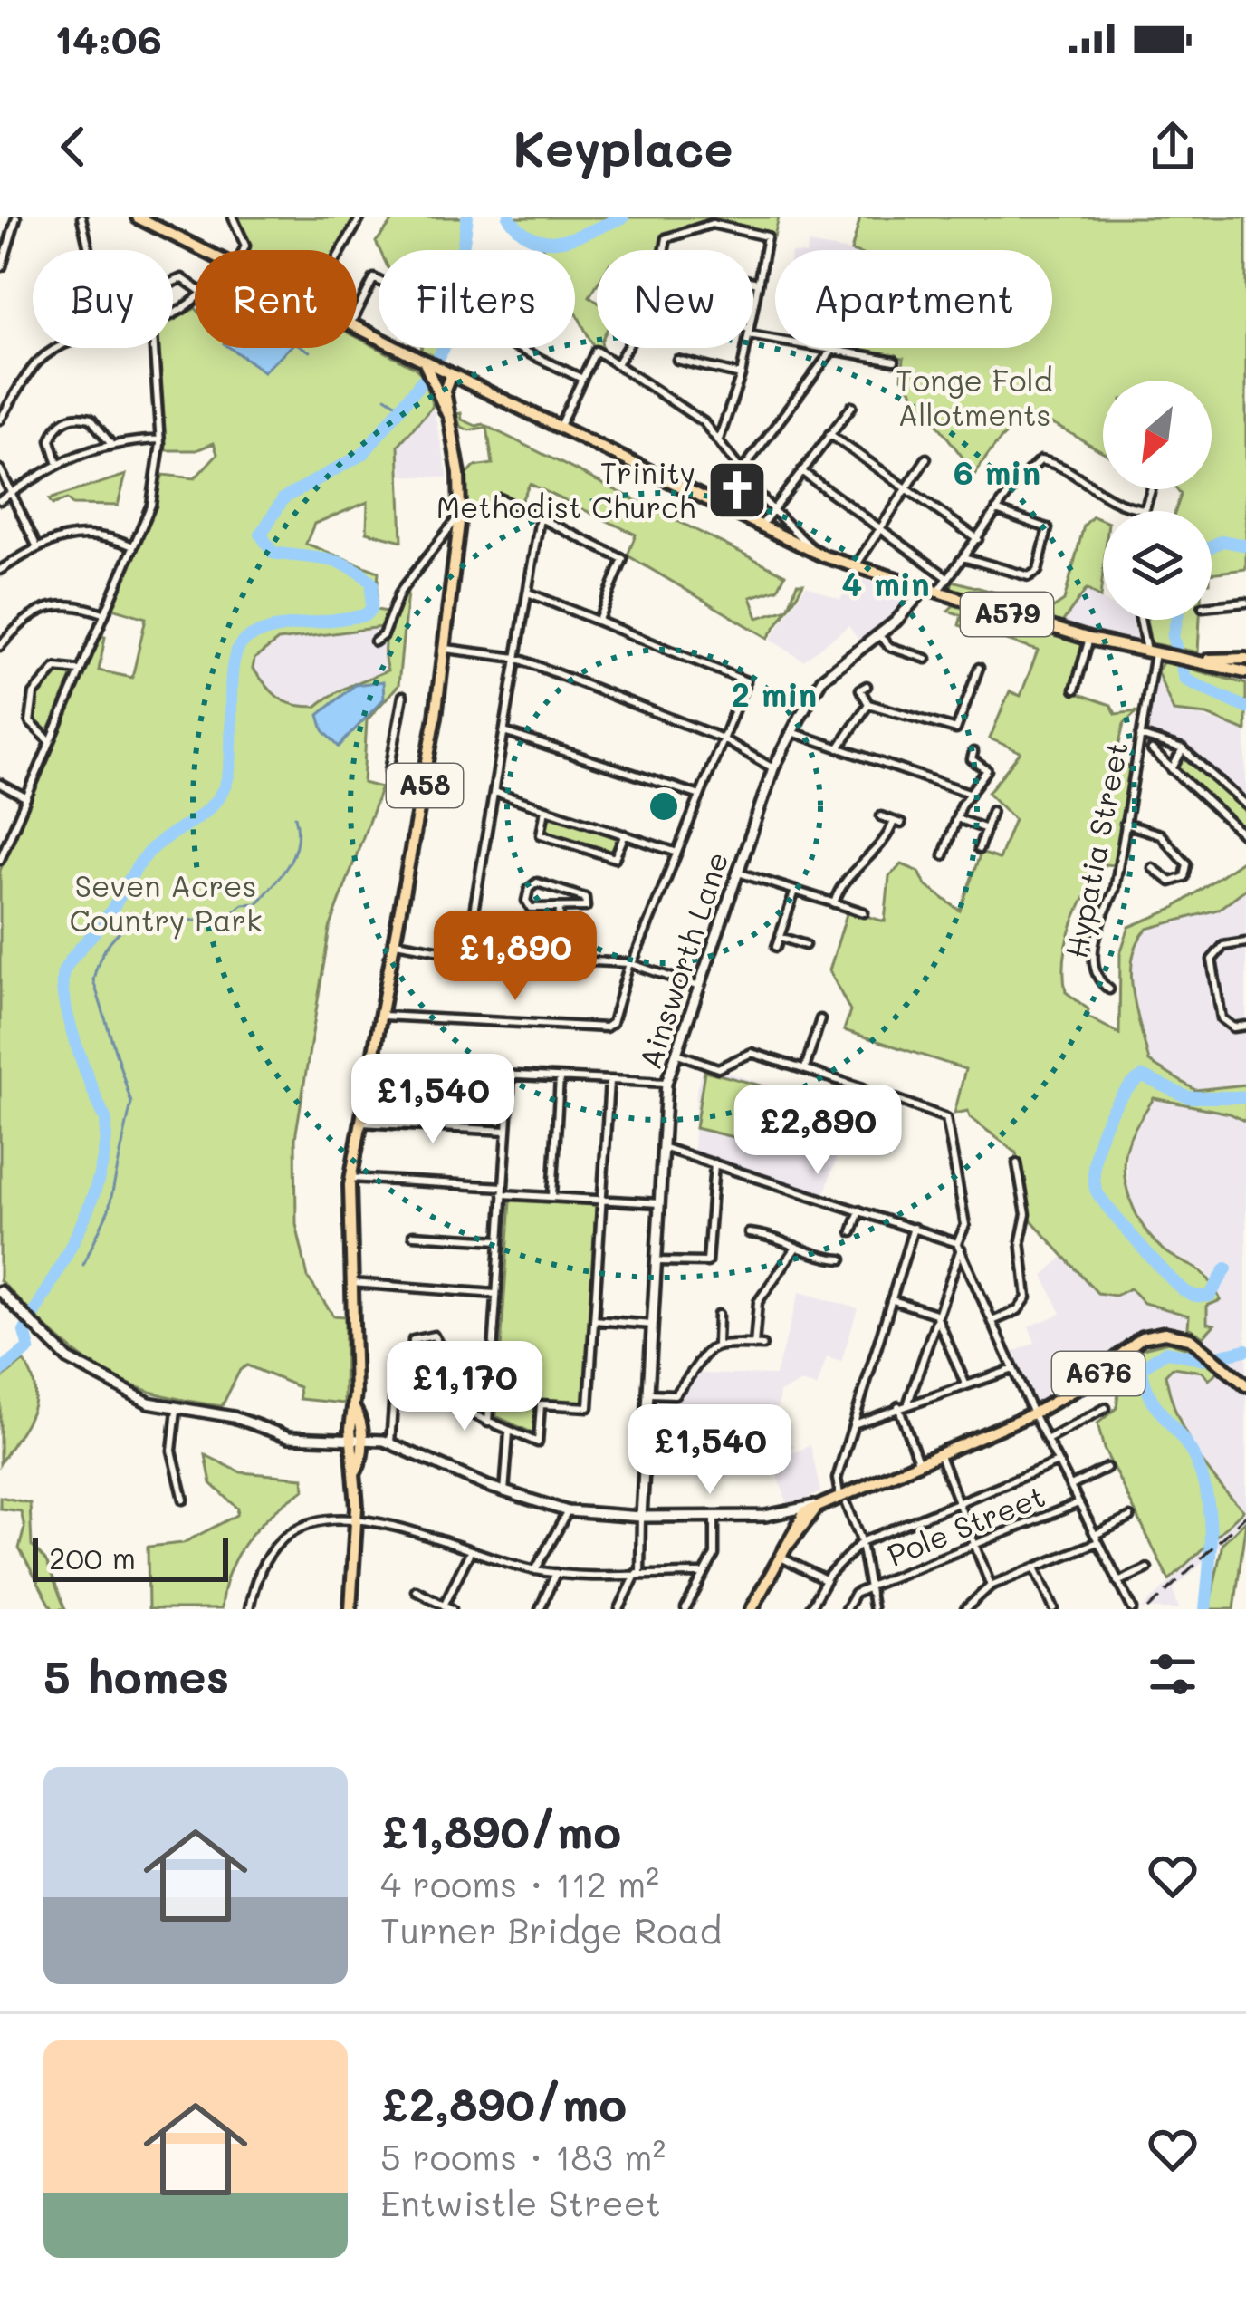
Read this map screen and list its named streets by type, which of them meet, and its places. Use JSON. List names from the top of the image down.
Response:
{
  "streets": {
    "main road": [
      "A579",
      "A58",
      "Ainsworth Lane",
      "A676"
    ],
    "street": ["Hypatia Street", "Pole Street"]
  },
  "crossings": [
    ["A579", "A58"],
    ["A579", "Hypatia Street"],
    ["A579", "Ainsworth Lane"]
  ],
  "parks": ["Tonge Fold Allotments", "Seven Acres Country Park"],
  "places": {
    "church": ["Trinity Methodist Church"]
  },
  "scale_bar": "200 m",
  "north": "bottom left",
  "page": {
    "status": "14:06",
    "header": "Keyplace",
    "chip": [
      "Buy",
      "Rent",
      "Filters",
      "New",
      "Apartment"
    ],
    "price": [
      "£1,890",
      "£1,540",
      "£2,890",
      "£1,170",
      "£1,540"
    ],
    "scale": "200 m",
    "heading": "5 homes",
    "list": [
      {
        "name": "£1,890/mo",
        "note": "4 rooms · 112 m² · Turner Bridge Road"
      },
      {
        "name": "£2,890/mo",
        "note": "5 rooms · 183 m² · Entwistle Street"
      }
    ]
  },
  "rings": ["6 min", "4 min", "2 min"]
}
